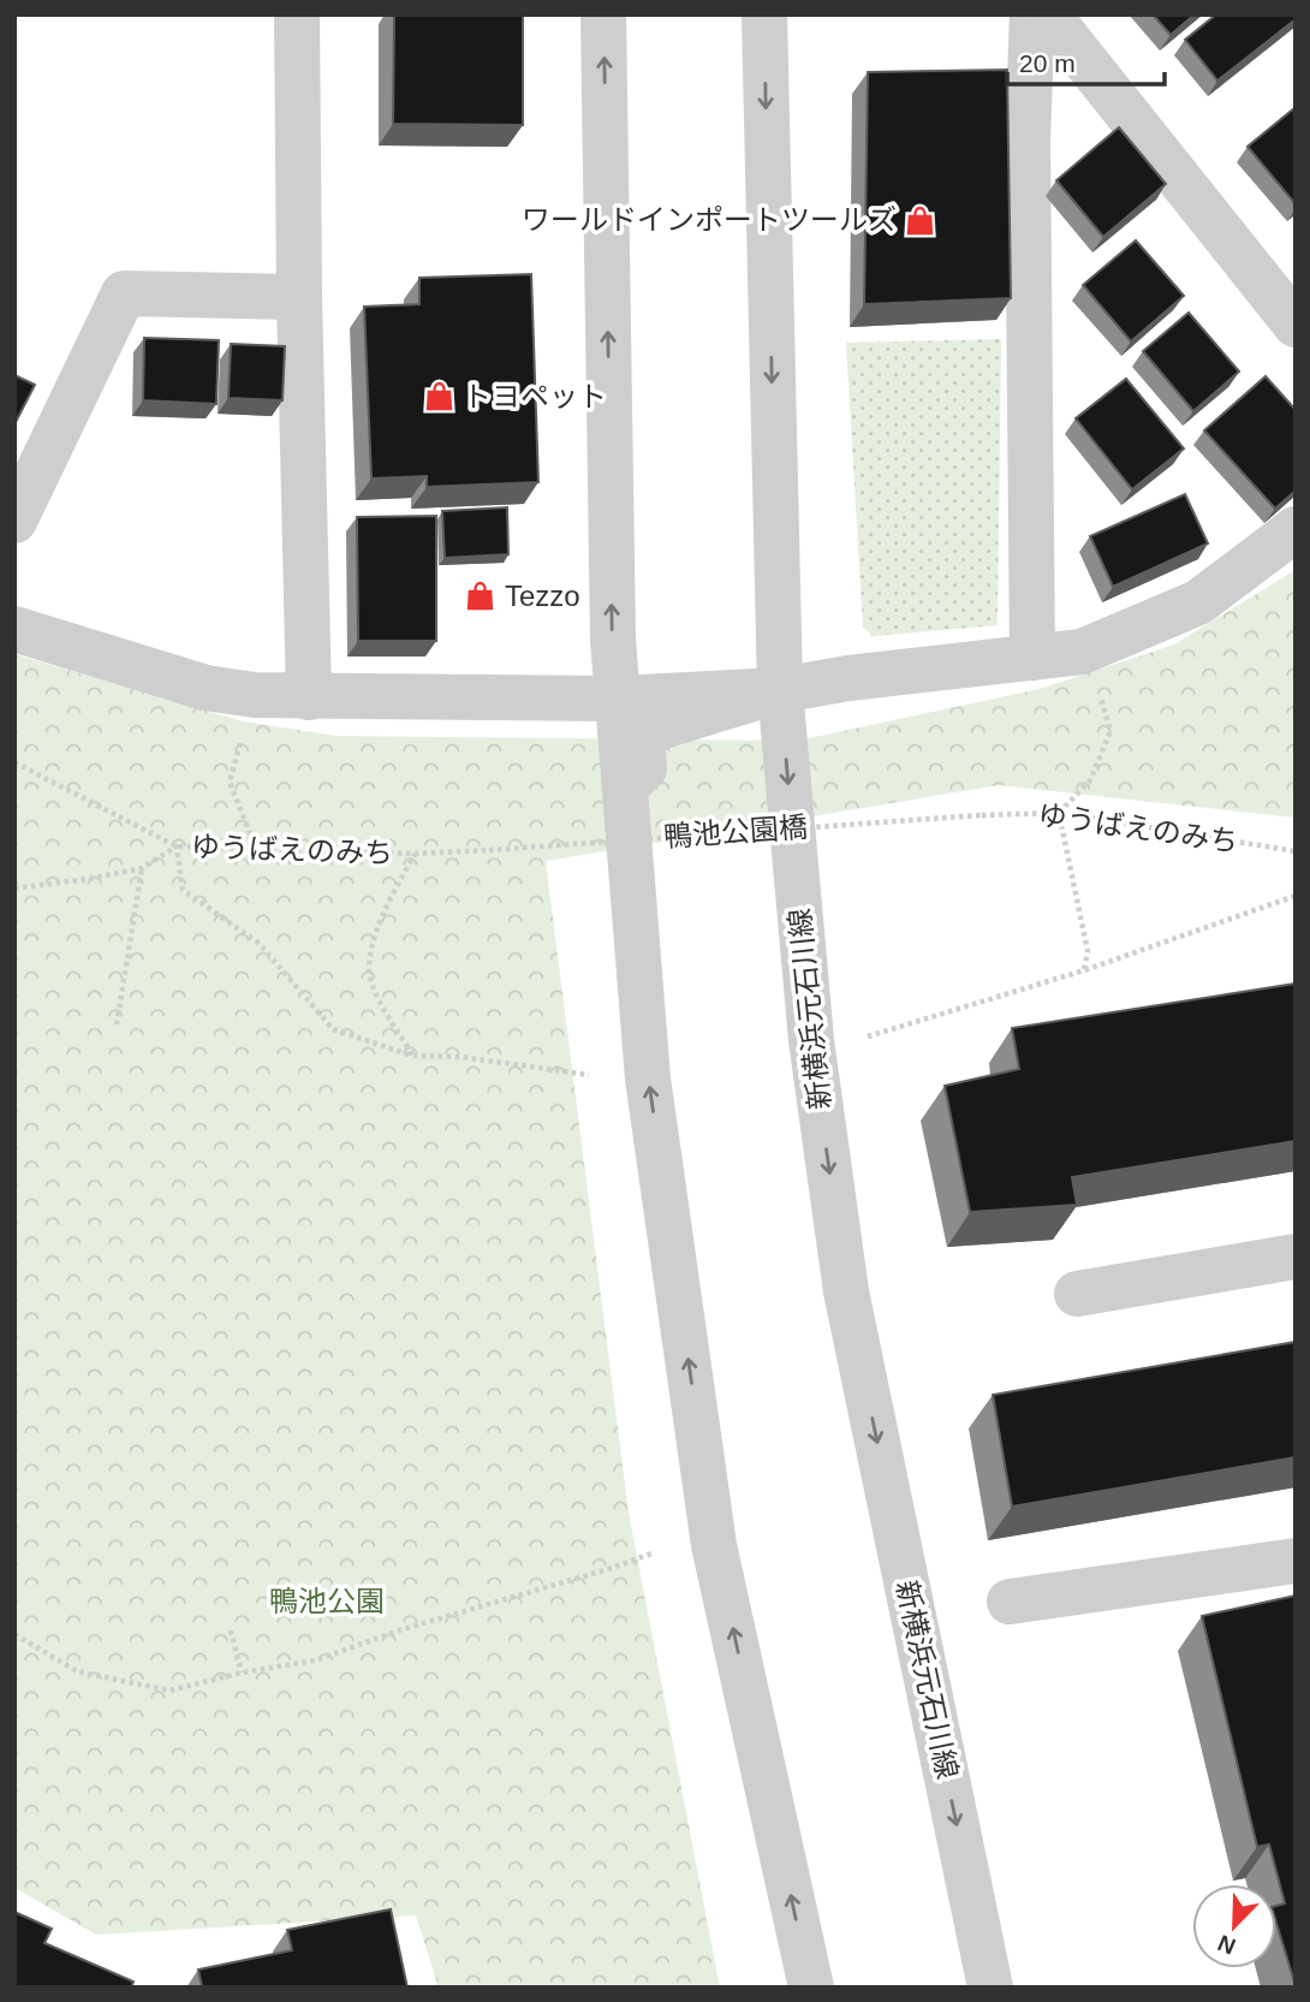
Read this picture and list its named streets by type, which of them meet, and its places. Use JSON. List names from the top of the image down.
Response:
{
  "streets": {
    "street": ["新横浜元石川線"],
    "path": ["ゆうばえのみち", "鴨池公園橋"]
  },
  "crossings": [
    ["ゆうばえのみち", "鴨池公園橋"]
  ],
  "parks": ["鴨池公園"],
  "places": {
    "shop": ["ワールドインポートツールズ", "トヨペット", "Tezzo"]
  },
  "scale_bar": "20 m",
  "north": "bottom left"
}
